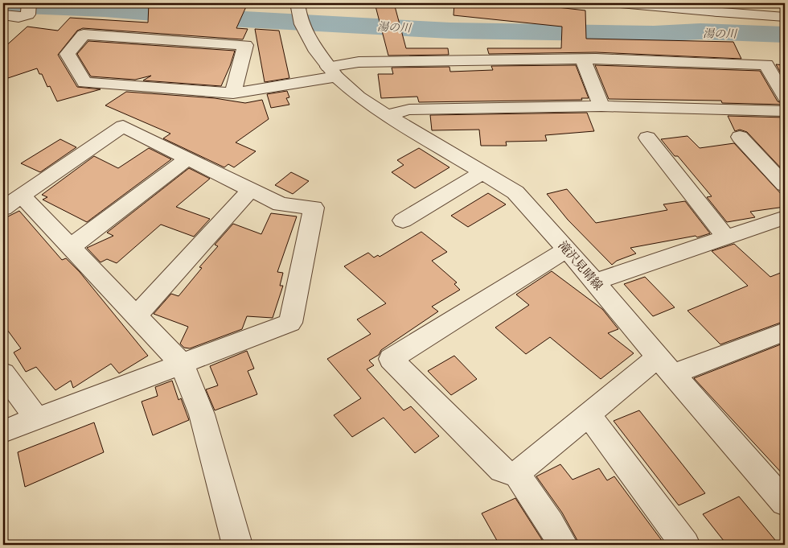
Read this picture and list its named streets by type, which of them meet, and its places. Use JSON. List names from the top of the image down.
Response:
{
  "streets": {
    "street": ["滝沢見晴線"]
  },
  "water": ["湯の川"]
}
